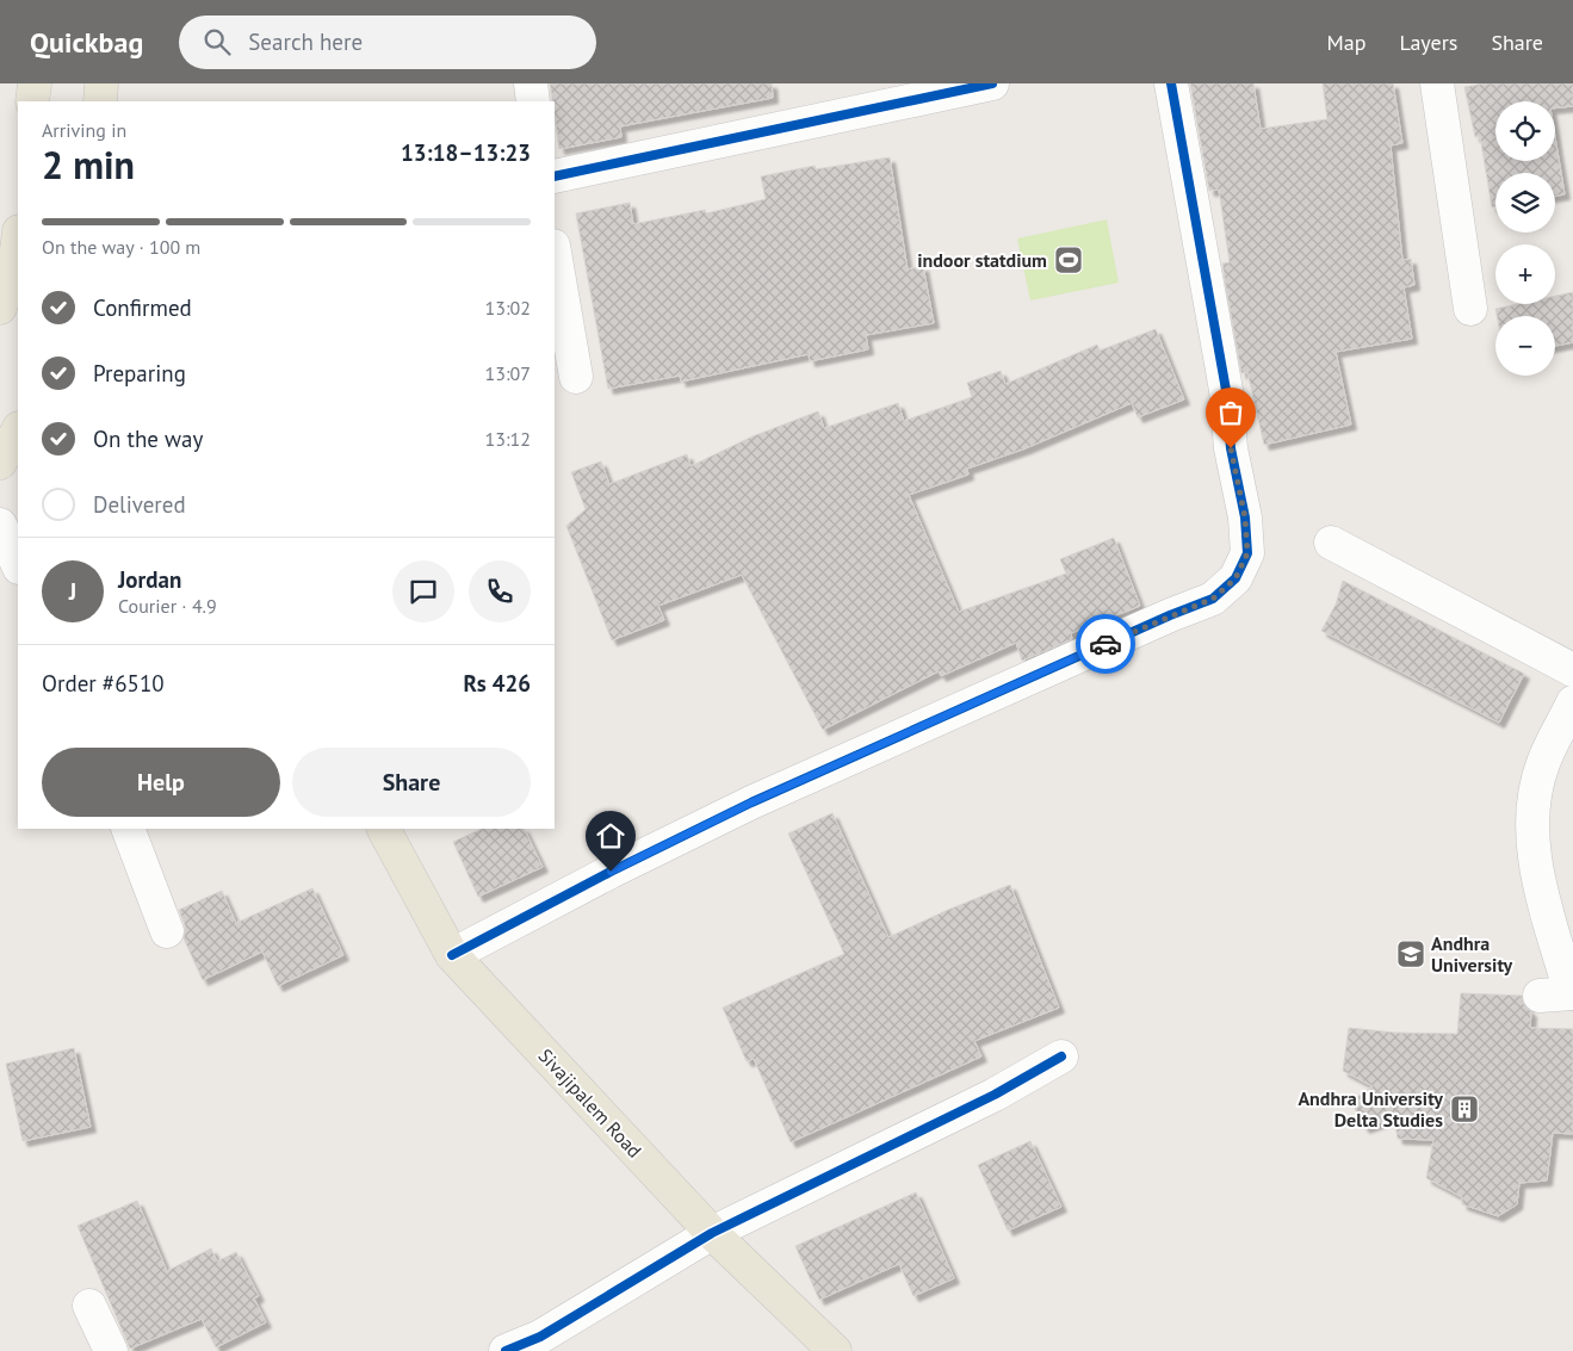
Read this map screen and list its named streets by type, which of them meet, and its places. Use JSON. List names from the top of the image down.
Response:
{
  "streets": {
    "main road": ["Sivajipalem Road"]
  },
  "places": {
    "sports": ["indoor statdium"],
    "school or university": ["Andhra University"],
    "building": ["Andhra University Delta Studies"]
  },
  "page": {
    "header": "Quickbag",
    "search": "Search here",
    "nav": ["Map", "Layers", "Share"],
    "map_buttons": ["+", "−"],
    "heading": ["2 min", "Arriving in", "13:18–13:23"],
    "panel": [
      "Jordan",
      "Courier · 4.9",
      "Order #6510",
      "Rs 426"
    ],
    "bar": "On the way · 100 m",
    "list": [
      ["Confirmed", "13:02"],
      ["Preparing", "13:07"],
      ["On the way", "13:12"],
      "Delivered"
    ],
    "round": "J",
    "buttons": ["Help", "Share"]
  }
}
